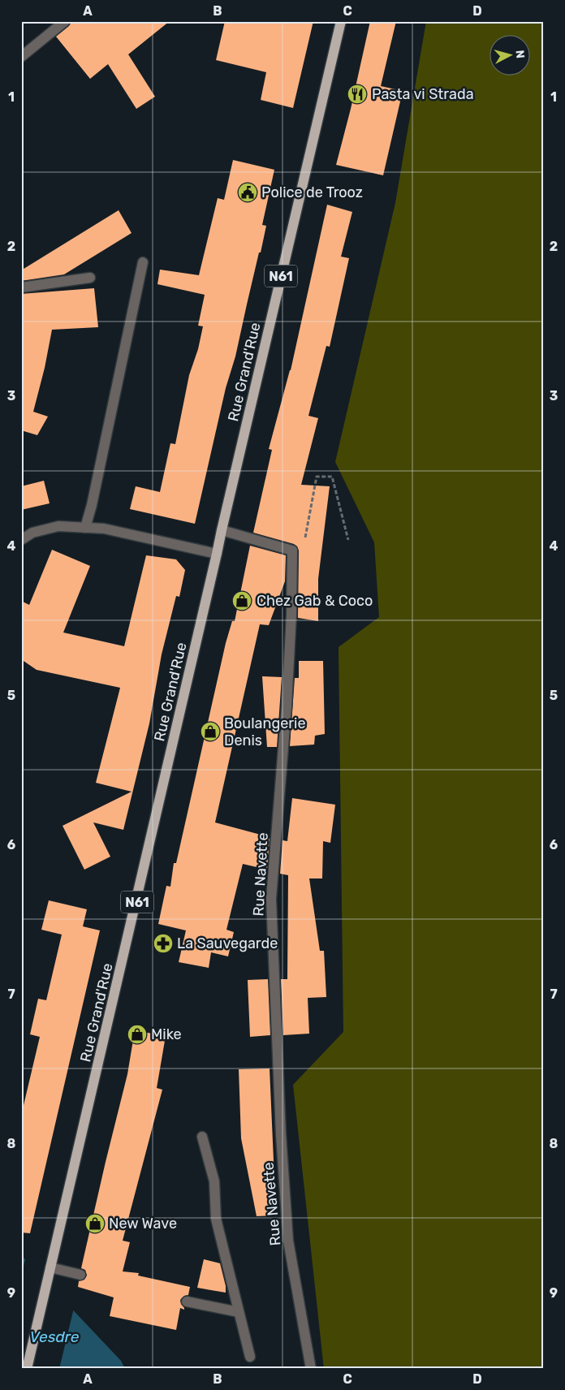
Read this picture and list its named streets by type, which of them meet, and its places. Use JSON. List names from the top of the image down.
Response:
{
  "streets": {
    "main road": ["N61", "Rue Grand'Rue"],
    "street": ["Rue Navette"]
  },
  "water": ["Vesdre"],
  "places": {
    "restaurant": ["Pasta vi Strada"],
    "public building": ["Police de Trooz"],
    "shop": [
      "Chez Gab & Coco",
      "Boulangerie Denis",
      "Mike",
      "New Wave"
    ],
    "pharmacy": ["La Sauvegarde"]
  },
  "north": "right",
  "grid": {
    "columns": [
      "A",
      "B",
      "C",
      "D"
    ],
    "rows": [
      "1",
      "2",
      "3",
      "4",
      "5",
      "6",
      "7",
      "8",
      "9"
    ]
  }
}
